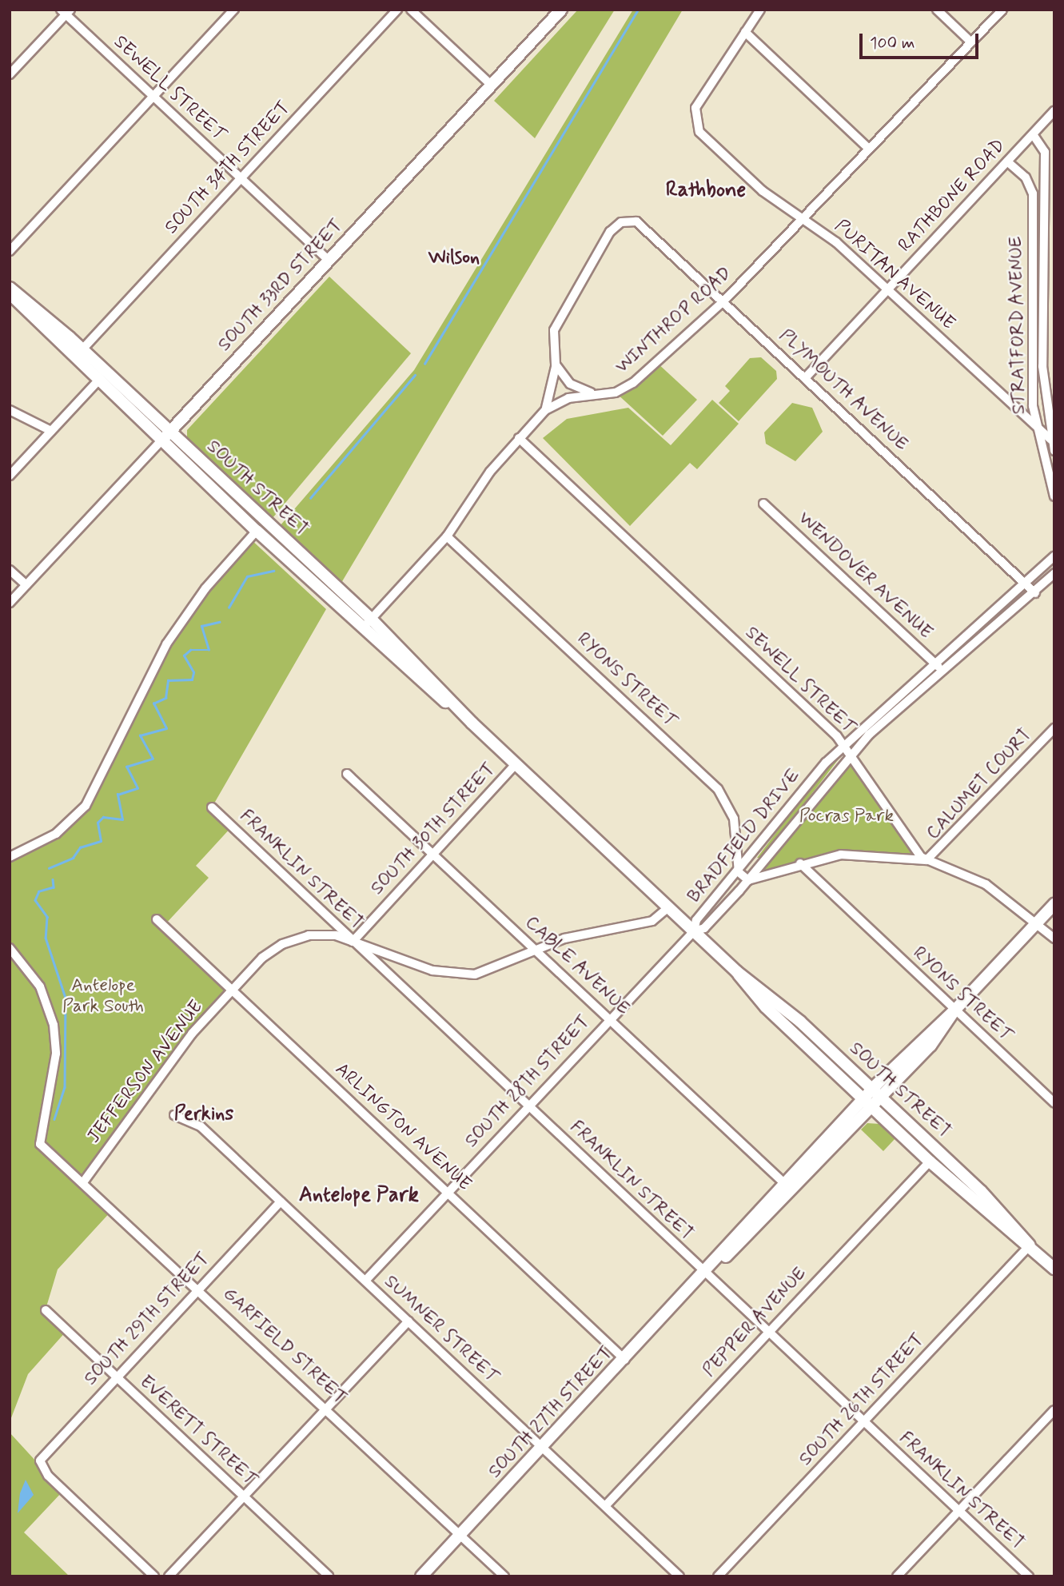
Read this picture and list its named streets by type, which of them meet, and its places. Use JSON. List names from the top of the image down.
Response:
{
  "streets": {
    "main road": ["SOUTH 33RD STREET", "SOUTH STREET", "SOUTH 27TH STREET"],
    "street": [
      "SEWELL STREET",
      "SOUTH 34TH STREET",
      "RATHBONE ROAD",
      "PURITAN AVENUE",
      "WINTHROP ROAD",
      "STRATFORD AVENUE",
      "PLYMOUTH AVENUE",
      "WENDOVER AVENUE",
      "RYONS STREET",
      "CALUMET COURT",
      "SOUTH 30TH STREET",
      "BRADFIELD DRIVE",
      "FRANKLIN STREET",
      "CABLE AVENUE",
      "JEFFERSON AVENUE",
      "SOUTH 28TH STREET",
      "ARLINGTON AVENUE",
      "SOUTH 29TH STREET",
      "PEPPER AVENUE",
      "SUMNER STREET",
      "GARFIELD STREET",
      "SOUTH 26TH STREET",
      "EVERETT STREET"
    ]
  },
  "crossings": [
    ["SEWELL STREET", "SOUTH 34TH STREET"],
    ["SEWELL STREET", "SOUTH 33RD STREET"],
    ["SEWELL STREET", "WINTHROP ROAD"],
    ["SEWELL STREET", "CALUMET COURT"],
    ["SEWELL STREET", "BRADFIELD DRIVE"],
    ["SOUTH 34TH STREET", "SOUTH STREET"],
    ["RATHBONE ROAD", "PURITAN AVENUE"],
    ["RATHBONE ROAD", "STRATFORD AVENUE"],
    ["RATHBONE ROAD", "PLYMOUTH AVENUE"],
    ["PURITAN AVENUE", "WINTHROP ROAD"],
    ["PURITAN AVENUE", "STRATFORD AVENUE"],
    ["SOUTH 33RD STREET", "SOUTH STREET"],
    ["WINTHROP ROAD", "PLYMOUTH AVENUE"],
    ["WINTHROP ROAD", "SOUTH STREET"],
    ["WINTHROP ROAD", "RYONS STREET"],
    ["PLYMOUTH AVENUE", "BRADFIELD DRIVE"],
    ["SOUTH STREET", "SOUTH 30TH STREET"],
    ["SOUTH STREET", "BRADFIELD DRIVE"],
    ["SOUTH STREET", "JEFFERSON AVENUE"],
    ["SOUTH STREET", "SOUTH 28TH STREET"],
    ["SOUTH STREET", "PEPPER AVENUE"],
    ["SOUTH STREET", "SOUTH 26TH STREET"],
    ["SOUTH STREET", "SOUTH 27TH STREET"],
    ["WENDOVER AVENUE", "BRADFIELD DRIVE"],
    ["RYONS STREET", "BRADFIELD DRIVE"],
    ["RYONS STREET", "SOUTH 27TH STREET"],
    ["SOUTH 30TH STREET", "FRANKLIN STREET"],
    ["SOUTH 30TH STREET", "CABLE AVENUE"],
    ["SOUTH 30TH STREET", "JEFFERSON AVENUE"],
    ["BRADFIELD DRIVE", "SOUTH 28TH STREET"],
    ["FRANKLIN STREET", "JEFFERSON AVENUE"],
    ["FRANKLIN STREET", "SOUTH 28TH STREET"],
    ["FRANKLIN STREET", "PEPPER AVENUE"],
    ["FRANKLIN STREET", "SOUTH 26TH STREET"],
    ["FRANKLIN STREET", "SOUTH 27TH STREET"],
    ["CABLE AVENUE", "JEFFERSON AVENUE"],
    ["CABLE AVENUE", "SOUTH 28TH STREET"],
    ["CABLE AVENUE", "SOUTH 27TH STREET"],
    ["JEFFERSON AVENUE", "ARLINGTON AVENUE"],
    ["JEFFERSON AVENUE", "GARFIELD STREET"],
    ["SOUTH 28TH STREET", "ARLINGTON AVENUE"],
    ["SOUTH 28TH STREET", "SUMNER STREET"],
    ["ARLINGTON AVENUE", "SOUTH 27TH STREET"],
    ["SOUTH 29TH STREET", "SUMNER STREET"],
    ["SOUTH 29TH STREET", "GARFIELD STREET"],
    ["SOUTH 29TH STREET", "EVERETT STREET"],
    ["PEPPER AVENUE", "SUMNER STREET"],
    ["SUMNER STREET", "SOUTH 27TH STREET"],
    ["GARFIELD STREET", "SOUTH 27TH STREET"]
  ],
  "districts": [
    "Rathbone",
    "Wilson",
    "Perkins",
    "Antelope Park"
  ],
  "parks": ["Pocras Park", "Antelope Park South"],
  "scale_bar": "100 m"
}
